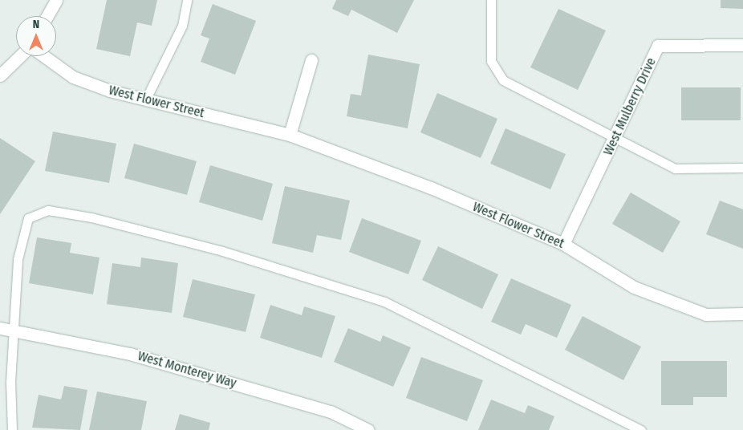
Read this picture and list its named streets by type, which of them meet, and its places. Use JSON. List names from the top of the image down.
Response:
{
  "streets": {
    "street": ["West Flower Street", "West Mulberry Drive", "West Monterey Way"]
  },
  "crossings": [
    ["West Flower Street", "West Mulberry Drive"]
  ],
  "north": "top"
}
